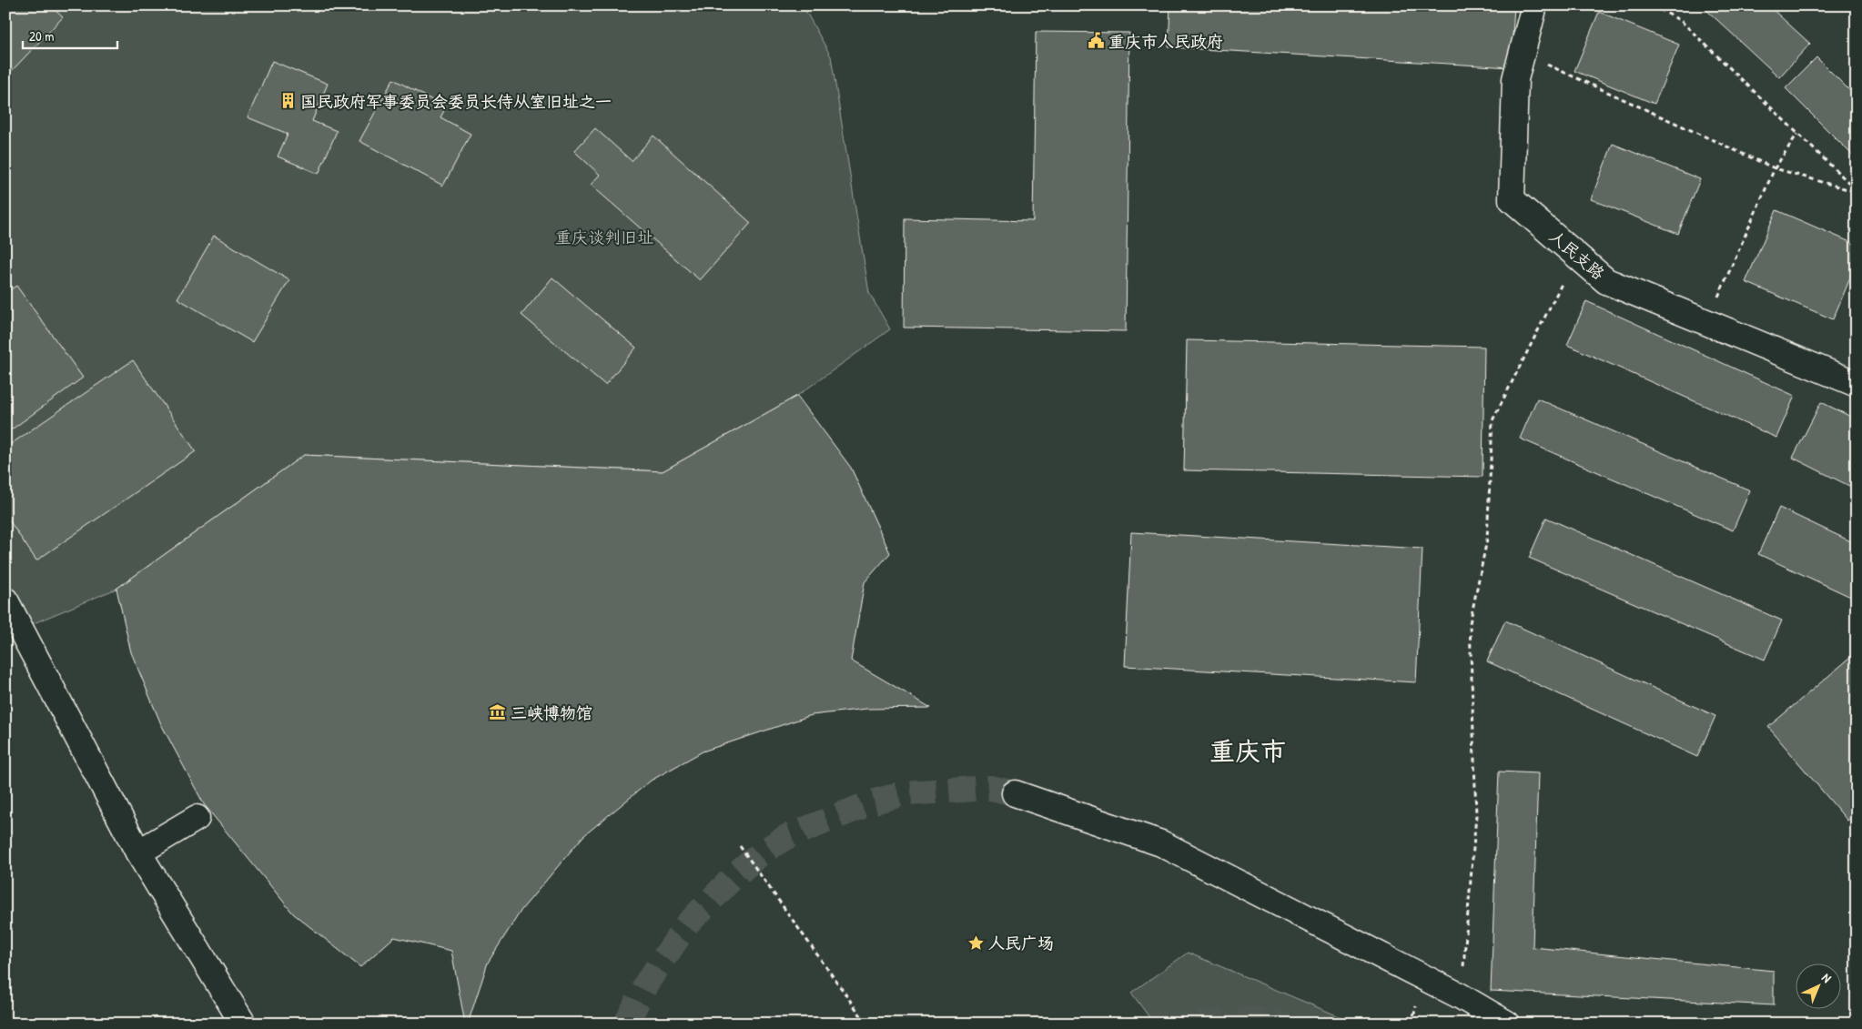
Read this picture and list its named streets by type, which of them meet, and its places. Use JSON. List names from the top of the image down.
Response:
{
  "streets": {
    "street": ["人民支路"]
  },
  "districts": ["重庆市"],
  "parks": ["重庆谈判旧址"],
  "places": {
    "public building": ["重庆市人民政府"],
    "building": ["国民政府军事委员会委员长侍从室旧址之一"],
    "museum": ["三峡博物馆"],
    "place": ["人民广场"]
  },
  "scale_bar": "20 m",
  "north": "top right"
}
